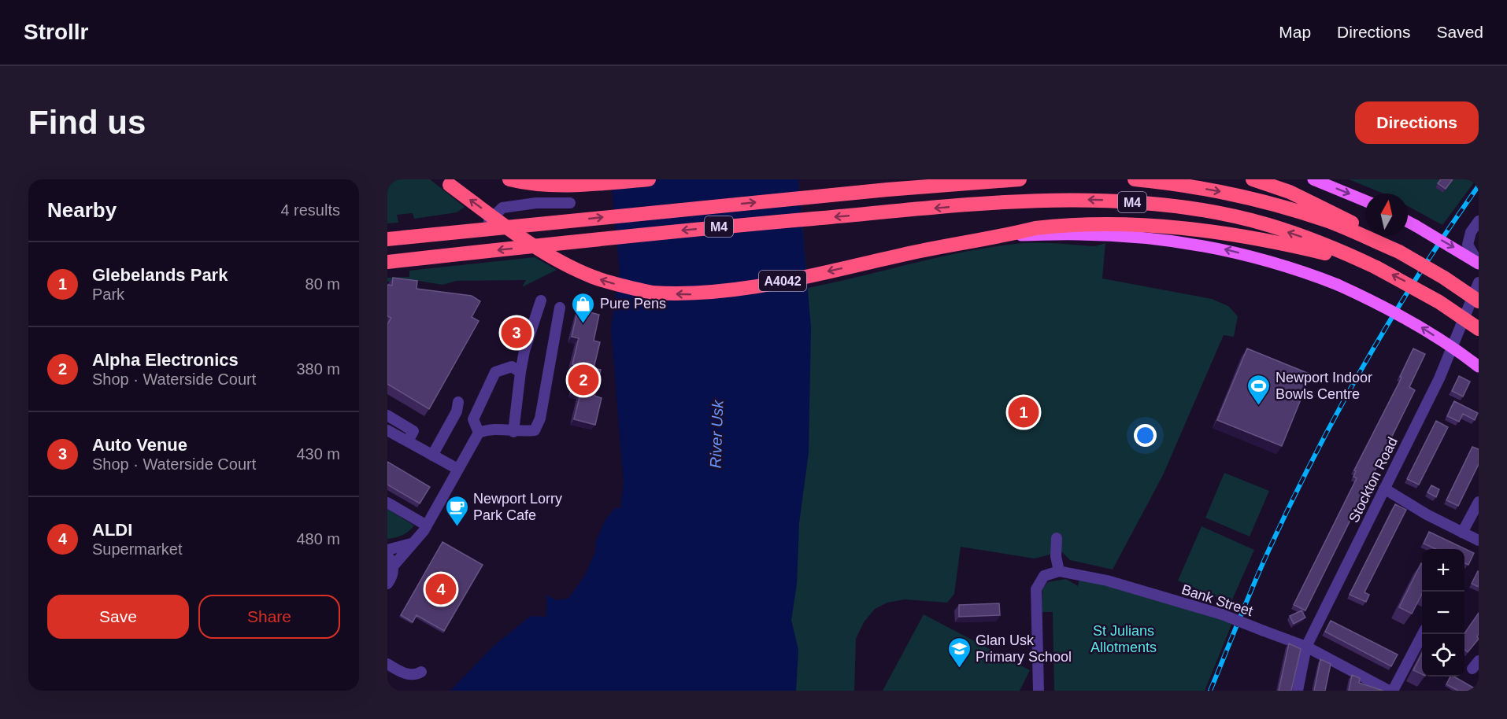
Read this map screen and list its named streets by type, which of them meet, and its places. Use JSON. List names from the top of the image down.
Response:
{
  "streets": {
    "highway": ["M4", "A4042"],
    "street": ["Stockton Road", "Bank Street"]
  },
  "crossings": [
    ["M4", "A4042"],
    ["Stockton Road", "Bank Street"]
  ],
  "water": ["River Usk"],
  "parks": ["St Julians Allotments"],
  "places": {
    "shop": ["Pure Pens"],
    "sports": ["Newport Indoor Bowls Centre"],
    "cafe": ["Newport Lorry Park Cafe"],
    "school or university": ["Glan Usk Primary School"]
  },
  "north": "top",
  "page": {
    "header": "Strollr",
    "nav": ["Map", "Directions", "Saved"],
    "buttons": [
      "Directions",
      ["Save", "Share"]
    ],
    "title": "Find us",
    "heading": ["Nearby", "4 results"],
    "list": [
      {
        "mark": "1",
        "name": "Glebelands Park",
        "note": "Park",
        "value": "80 m"
      },
      {
        "mark": "2",
        "name": "Alpha Electronics",
        "note": "Shop · Waterside Court",
        "value": "380 m"
      },
      {
        "mark": "3",
        "name": "Auto Venue",
        "note": "Shop · Waterside Court",
        "value": "430 m"
      },
      {
        "mark": "4",
        "name": "ALDI",
        "note": "Supermarket",
        "value": "480 m"
      }
    ],
    "pins": [
      "3",
      "2",
      "1",
      "4"
    ],
    "map_buttons": ["+", "−"]
  }
}
